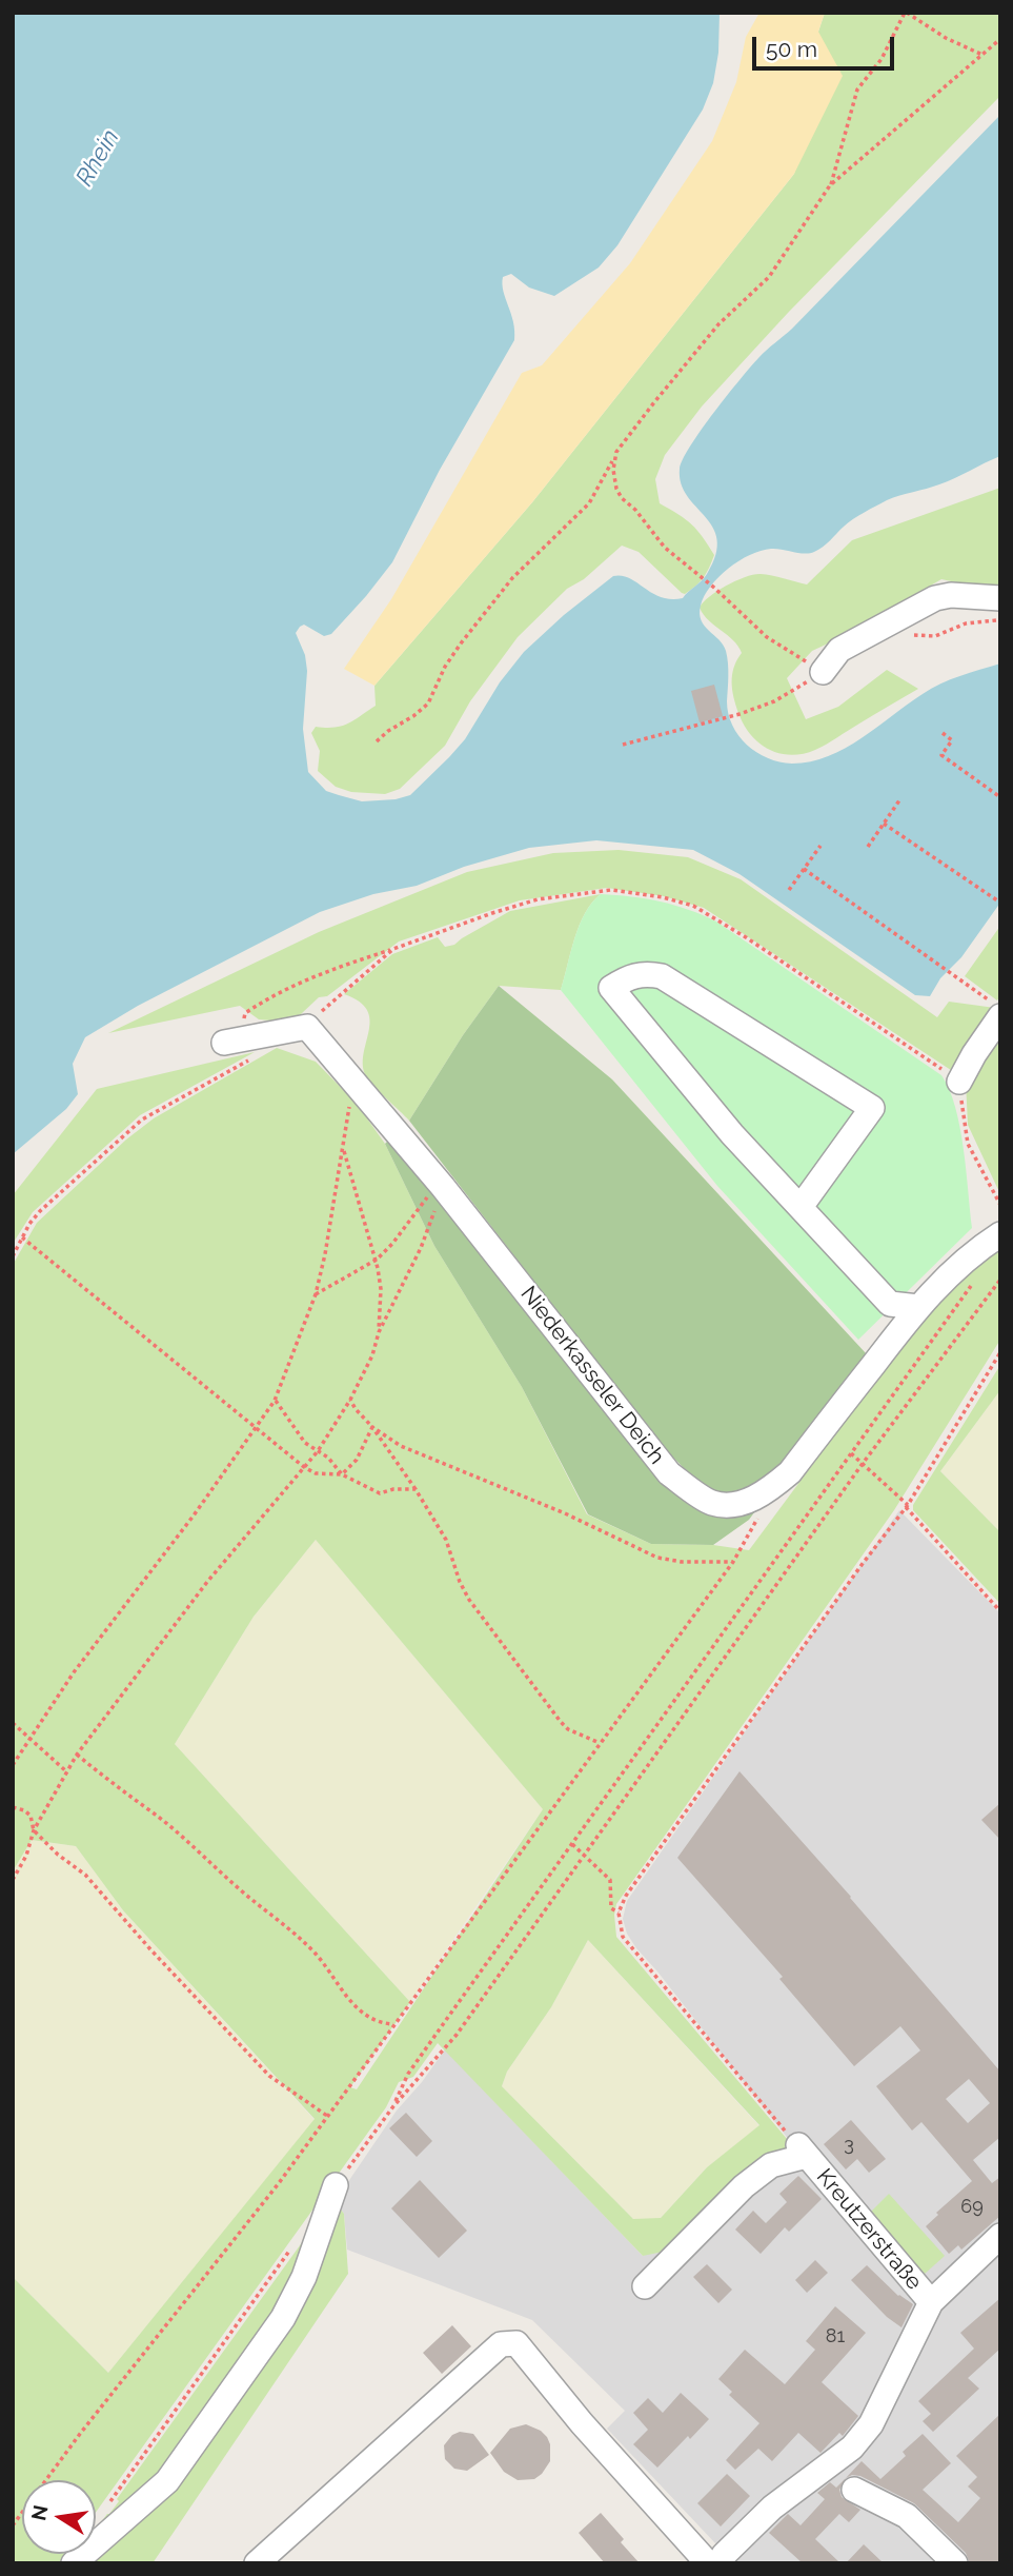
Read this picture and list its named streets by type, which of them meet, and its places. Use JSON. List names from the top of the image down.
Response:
{
  "streets": {
    "street": ["Niederkasseler Deich", "Kreutzerstraße"]
  },
  "water": ["Rhein"],
  "house_numbers": ["3", "69", "81"],
  "scale_bar": "50 m",
  "north": "left"
}
